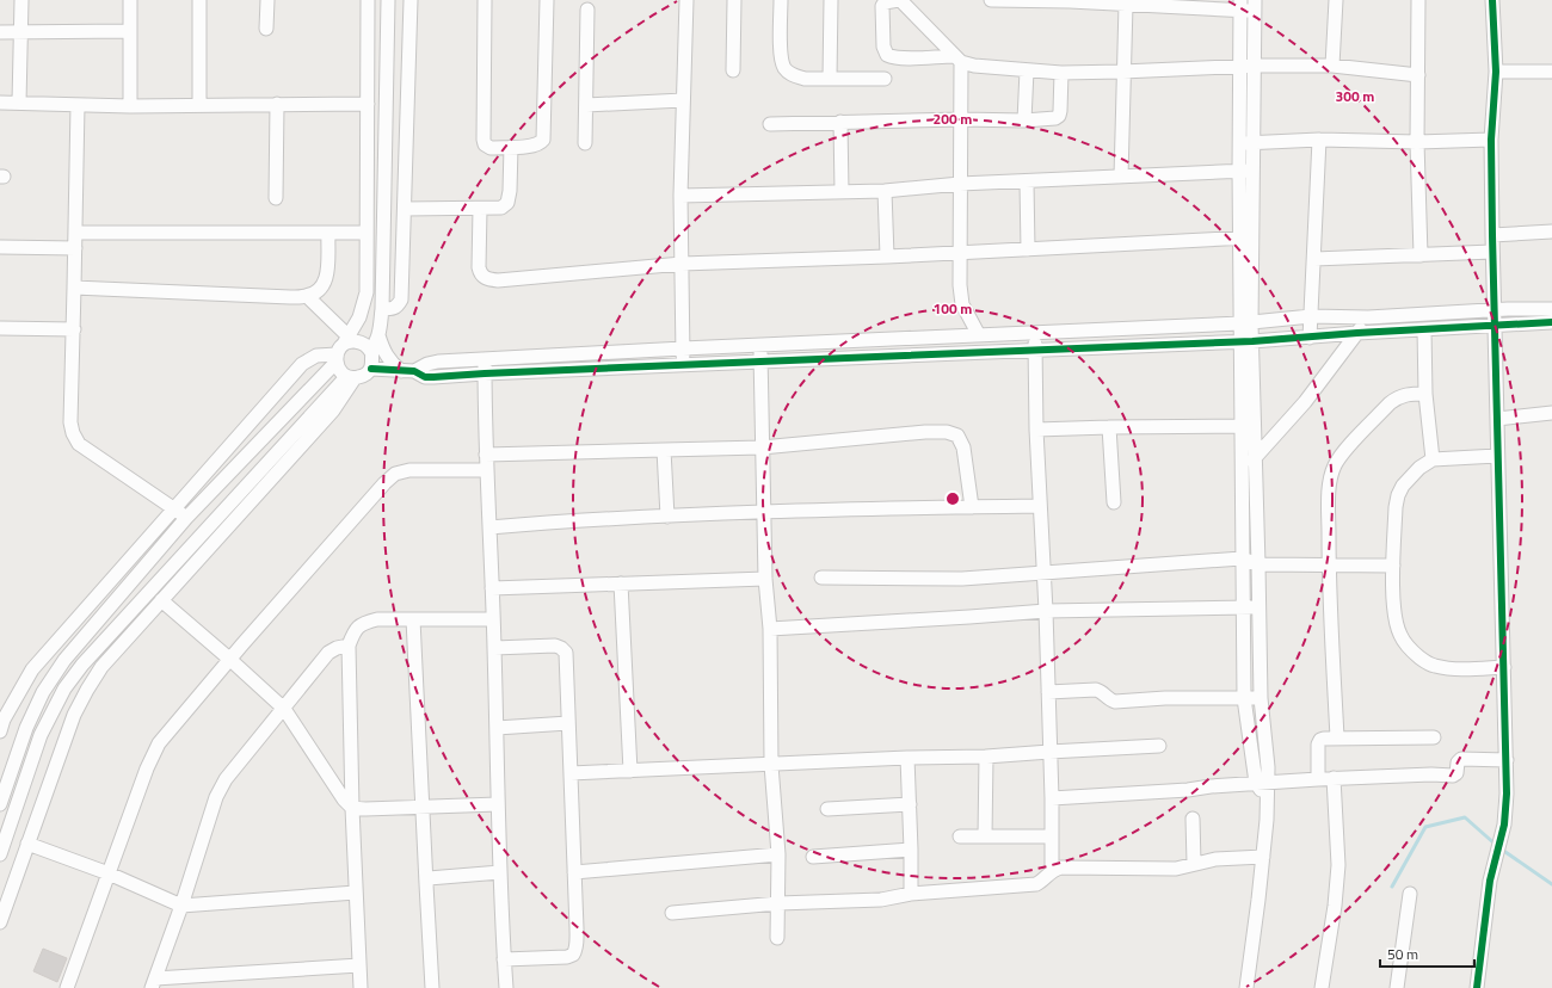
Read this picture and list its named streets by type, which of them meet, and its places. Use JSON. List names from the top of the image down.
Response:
{
  "scale_bar": "50 m",
  "rings": ["300 m", "200 m", "100 m"]
}
